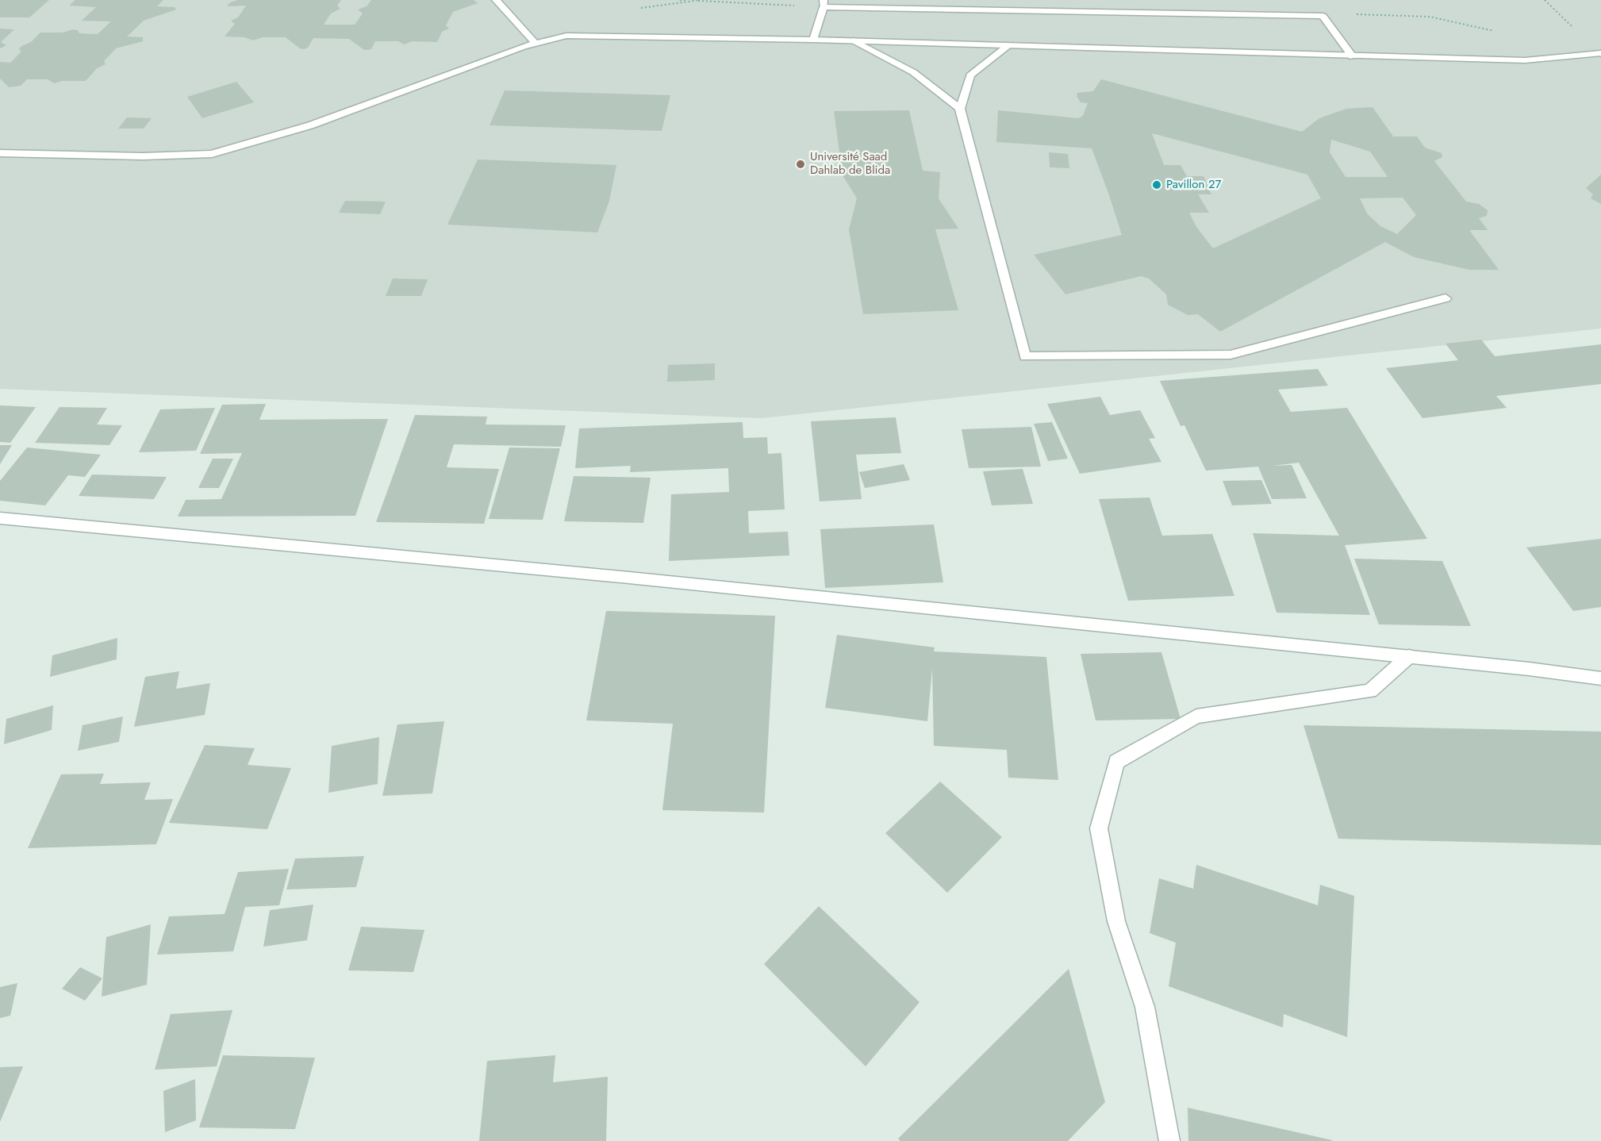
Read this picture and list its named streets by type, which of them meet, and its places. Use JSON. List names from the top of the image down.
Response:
{
  "places": ["Université Saad Dahlab de Blida", "Pavillon 27"]
}
